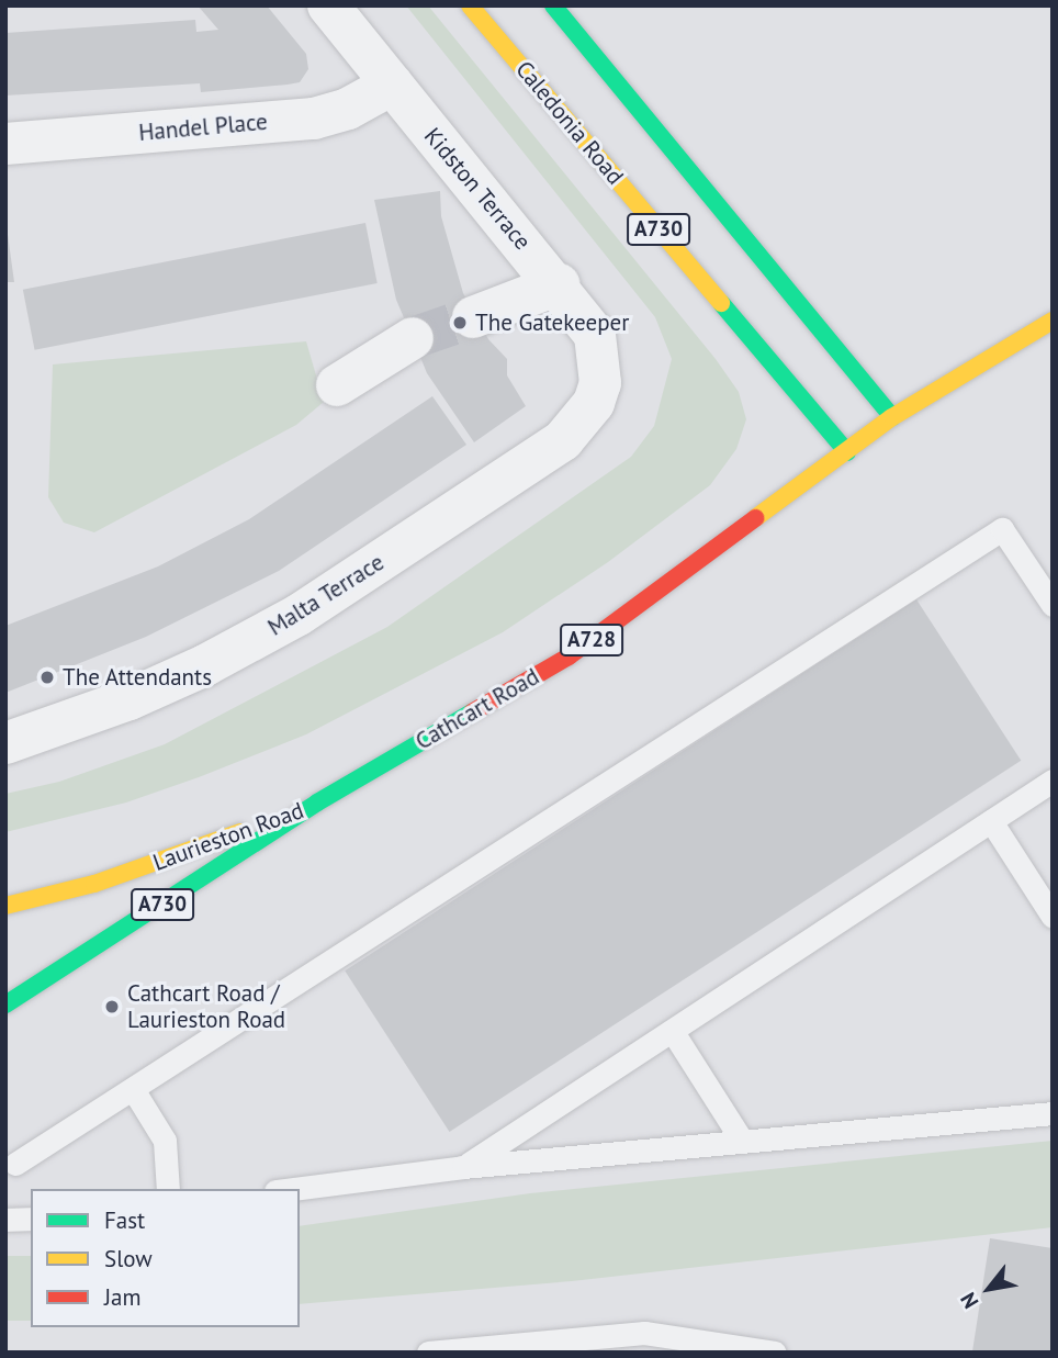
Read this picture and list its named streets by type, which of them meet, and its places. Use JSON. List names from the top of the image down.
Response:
{
  "streets": {
    "main road": [
      "Caledonia Road",
      "A730",
      "A728",
      "Cathcart Road",
      "Laurieston Road"
    ],
    "street": ["Handel Place", "Kidston Terrace", "Malta Terrace"]
  },
  "crossings": [
    ["Caledonia Road", "Cathcart Road"],
    ["Handel Place", "Kidston Terrace"],
    ["Kidston Terrace", "Malta Terrace"],
    ["A730", "Cathcart Road"],
    ["Cathcart Road", "Laurieston Road"]
  ],
  "places": ["The Gatekeeper", "The Attendants", "Cathcart Road / Laurieston Road"],
  "legend": ["Fast", "Slow", "Jam"],
  "north": "bottom left"
}
